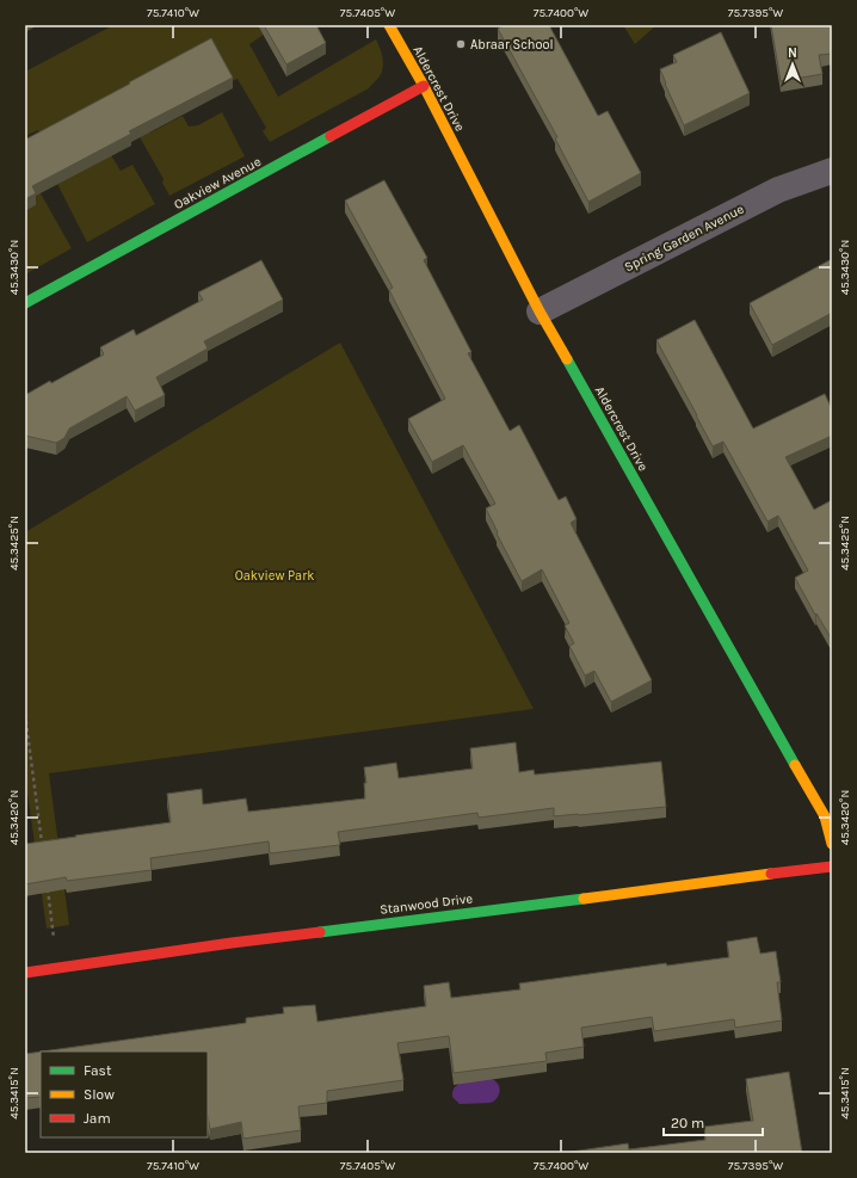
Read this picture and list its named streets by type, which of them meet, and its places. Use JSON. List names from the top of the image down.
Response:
{
  "streets": {
    "street": [
      "Aldercrest Drive",
      "Oakview Avenue",
      "Spring Garden Avenue",
      "Stanwood Drive"
    ]
  },
  "crossings": [
    ["Aldercrest Drive", "Oakview Avenue"],
    ["Aldercrest Drive", "Spring Garden Avenue"]
  ],
  "parks": ["Oakview Park"],
  "places": ["Abraar School"],
  "legend": ["Fast", "Slow", "Jam"],
  "scale_bar": "20 m",
  "north": "top",
  "coordinates": [
    "75.7410°W",
    "75.7405°W",
    "75.7400°W",
    "75.7395°W",
    "45.3430°N",
    "45.3425°N",
    "45.3420°N",
    "45.3415°N"
  ]
}
